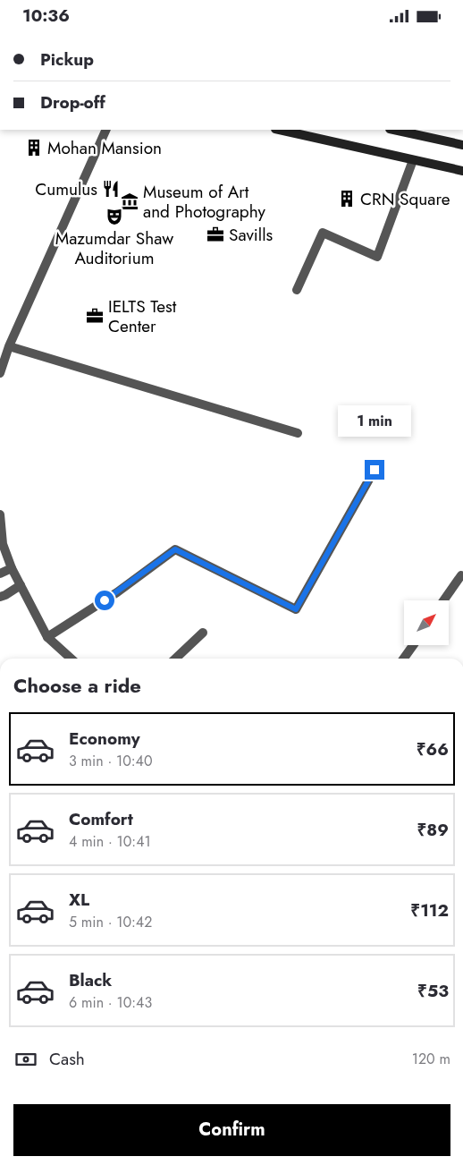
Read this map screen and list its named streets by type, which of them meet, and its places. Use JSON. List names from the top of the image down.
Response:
{
  "places": {
    "building": ["Mohan Mansion", "CRN Square"],
    "restaurant": ["Cumulus"],
    "museum": ["Museum of Art and Photography"],
    "theatre": ["Mazumdar Shaw Auditorium"],
    "office": ["Savills", "IELTS Test Center"]
  },
  "north": "top right",
  "page": {
    "status": "10:36",
    "banner": ["Pickup", "Drop-off"],
    "bubble": "1 min",
    "heading": "Choose a ride",
    "list": [
      {
        "name": "Economy",
        "note": "3 min · 10:40",
        "value": "₹66"
      },
      {
        "name": "Comfort",
        "note": "4 min · 10:41",
        "value": "₹89"
      },
      {
        "name": "XL",
        "note": "5 min · 10:42",
        "value": "₹112"
      },
      {
        "name": "Black",
        "note": "6 min · 10:43",
        "value": "₹53"
      }
    ],
    "pay": ["Cash", "120 m"],
    "buttons": "Confirm"
  }
}
